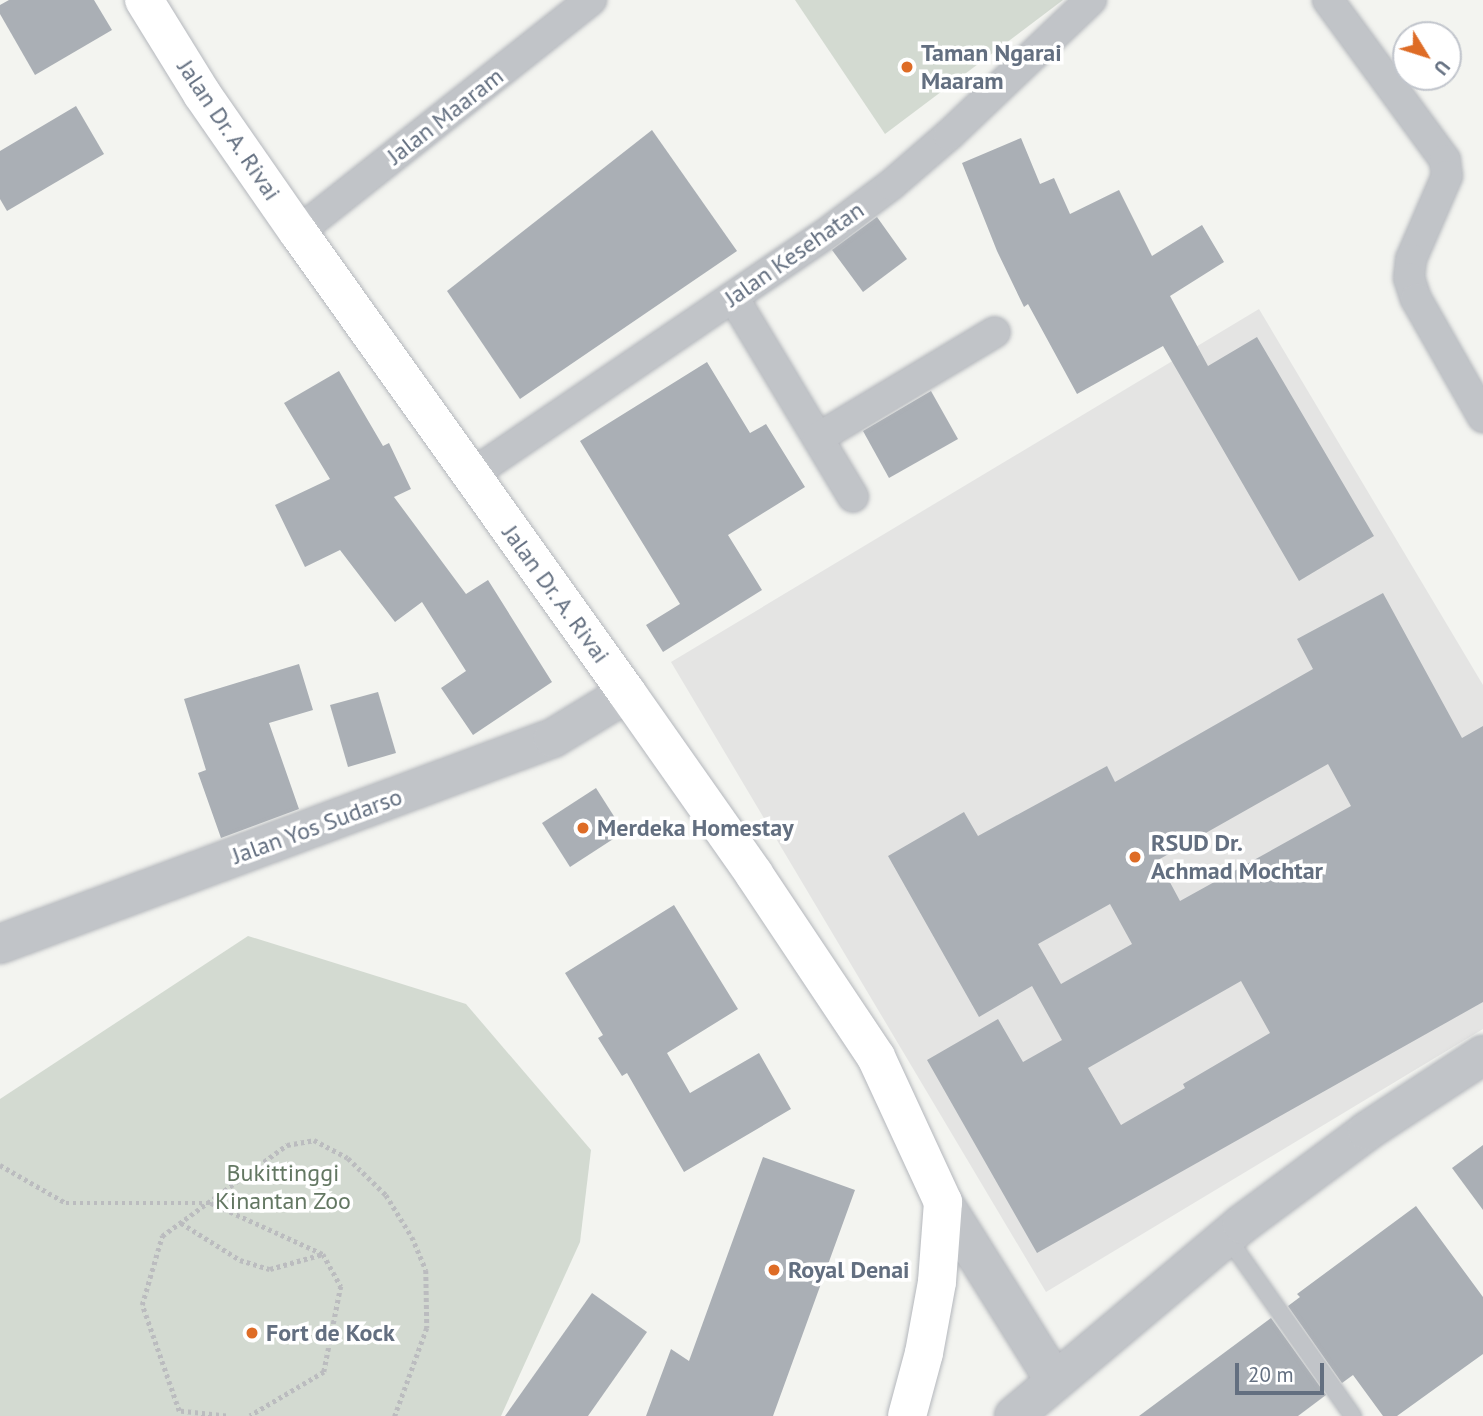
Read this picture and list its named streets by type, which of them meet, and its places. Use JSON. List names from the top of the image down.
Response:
{
  "streets": {
    "main road": ["Jalan Dr. A. Rivai"],
    "street": ["Jalan Maaram", "Jalan Kesehatan", "Jalan Yos Sudarso"]
  },
  "crossings": [
    ["Jalan Maaram", "Jalan Dr. A. Rivai"],
    ["Jalan Dr. A. Rivai", "Jalan Kesehatan"],
    ["Jalan Dr. A. Rivai", "Jalan Yos Sudarso"]
  ],
  "parks": ["Bukittinggi Kinantan Zoo"],
  "places": [
    "Taman Ngarai Maaram",
    "Merdeka Homestay",
    "RSUD Dr. Achmad Mochtar",
    "Royal Denai",
    "Fort de Kock"
  ],
  "scale_bar": "20 m",
  "north": "bottom right"
}
